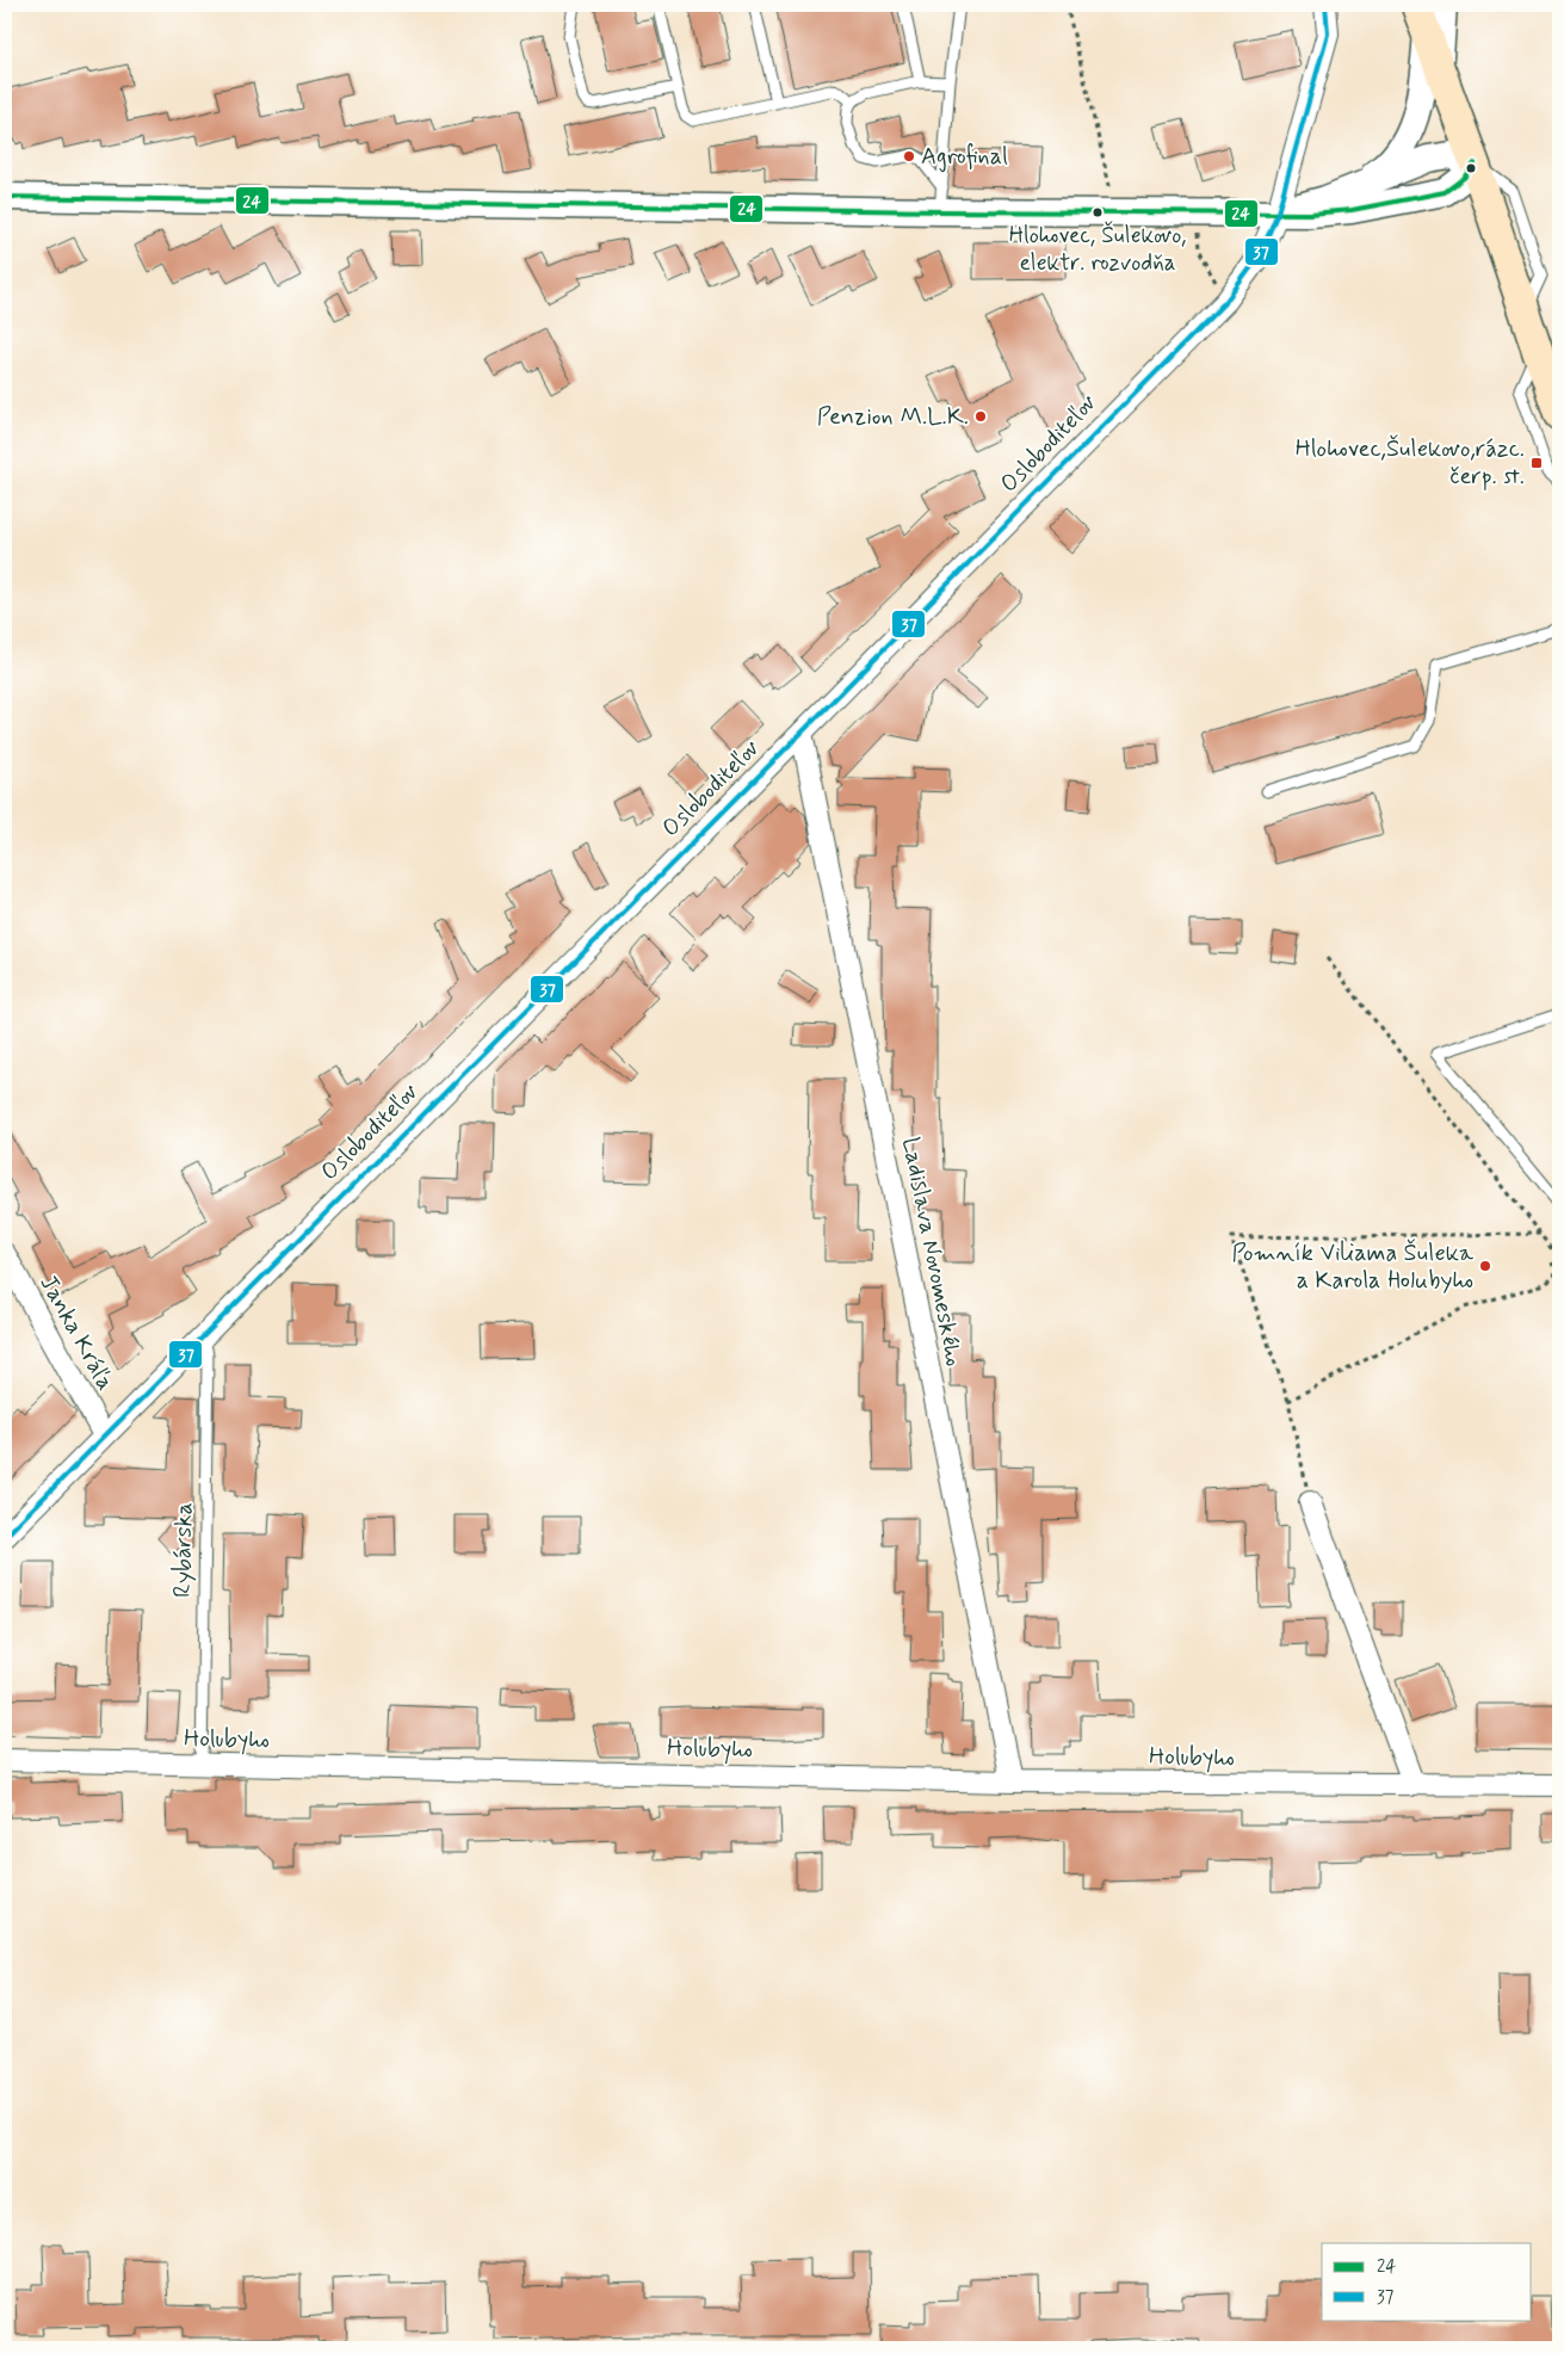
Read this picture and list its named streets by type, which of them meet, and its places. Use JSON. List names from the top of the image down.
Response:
{
  "streets": {
    "street": [
      "Osloboditeľov",
      "Ladislava Novomeského",
      "Janka Kráľa",
      "Holubyho"
    ],
    "lane": ["Rybárska"]
  },
  "crossings": [
    ["Osloboditeľov", "Ladislava Novomeského"],
    ["Osloboditeľov", "Janka Kráľa"],
    ["Osloboditeľov", "Rybárska"],
    ["Ladislava Novomeského", "Holubyho"],
    ["Rybárska", "Holubyho"]
  ],
  "places": {
    "other": [
      "Agrofinal",
      "Hlohovec, Šulekovo, elektr. rozvodňa",
      "Penzion M.L.K.",
      "Pomník Viliama Šuleka a Karola Holubyho"
    ],
    "transit": ["Hlohovec,Šulekovo,rázc. čerp. st."]
  },
  "lines": ["transit line 37", "transit line 24"],
  "legend": ["24", "37"]
}
